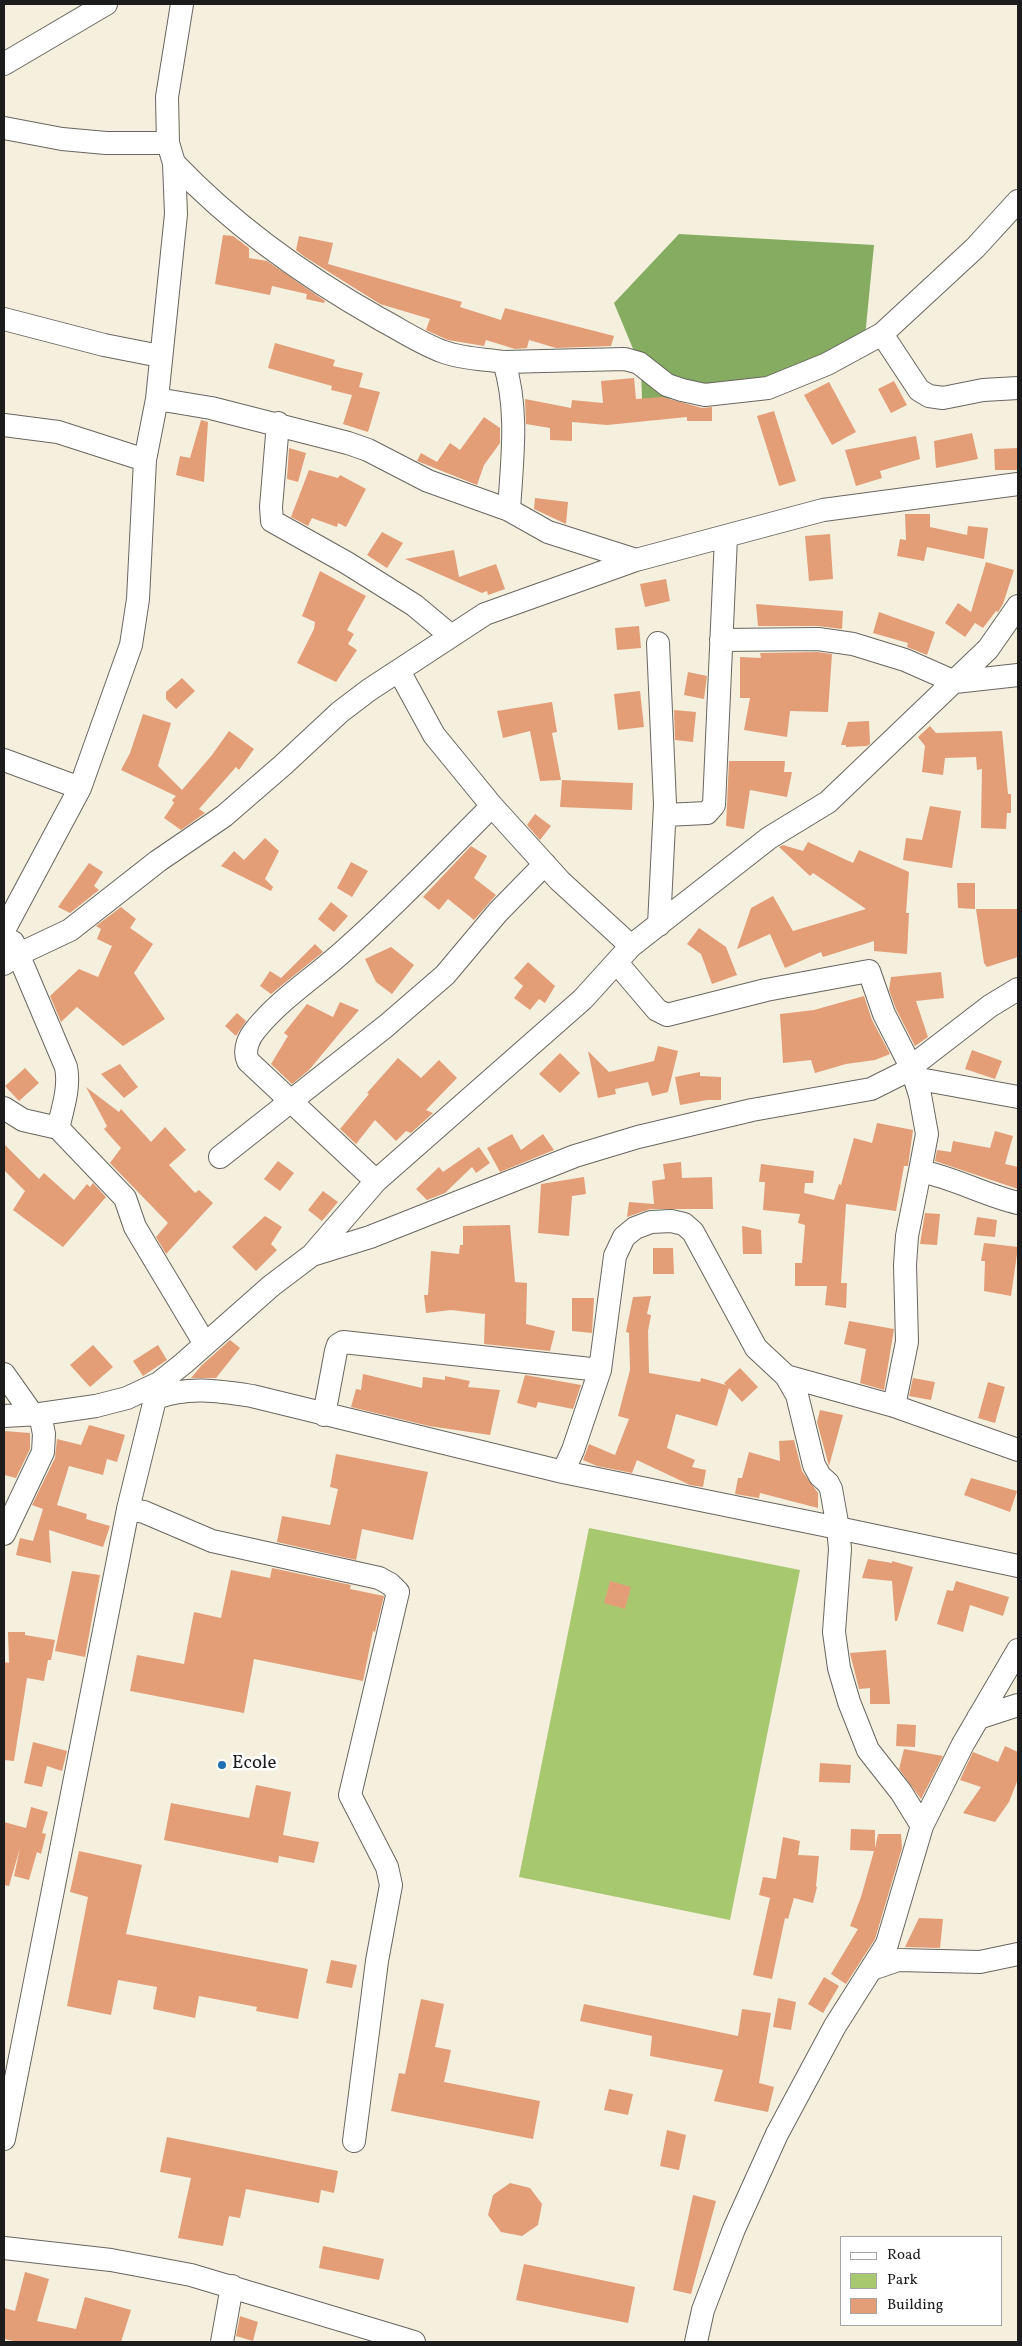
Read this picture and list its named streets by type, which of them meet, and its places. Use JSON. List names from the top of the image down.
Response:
{
  "places": ["Ecole"],
  "legend": ["Road", "Park", "Building"]
}
